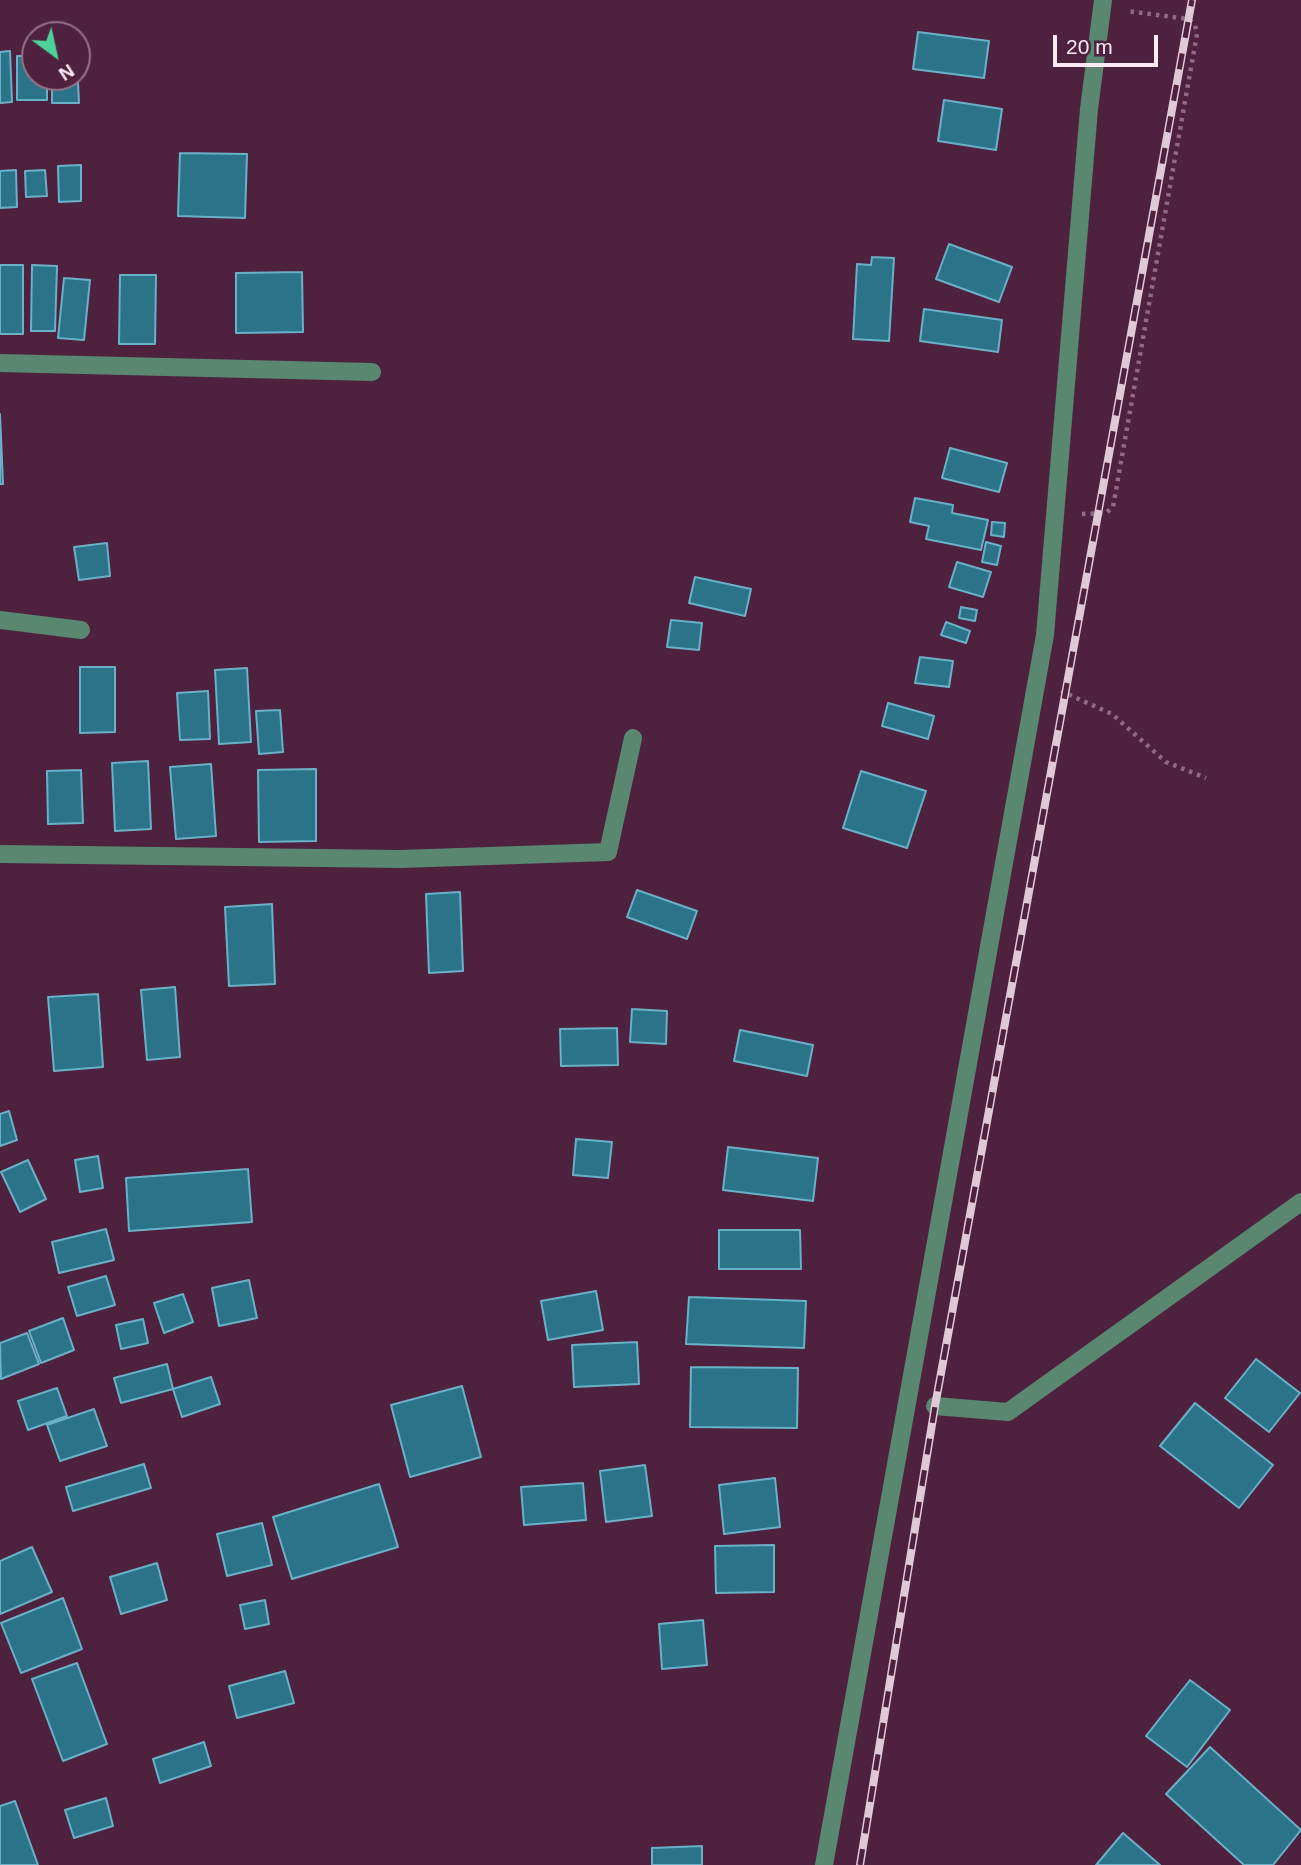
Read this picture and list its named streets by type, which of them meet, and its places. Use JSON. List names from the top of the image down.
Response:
{
  "scale_bar": "20 m",
  "north": "bottom right"
}
